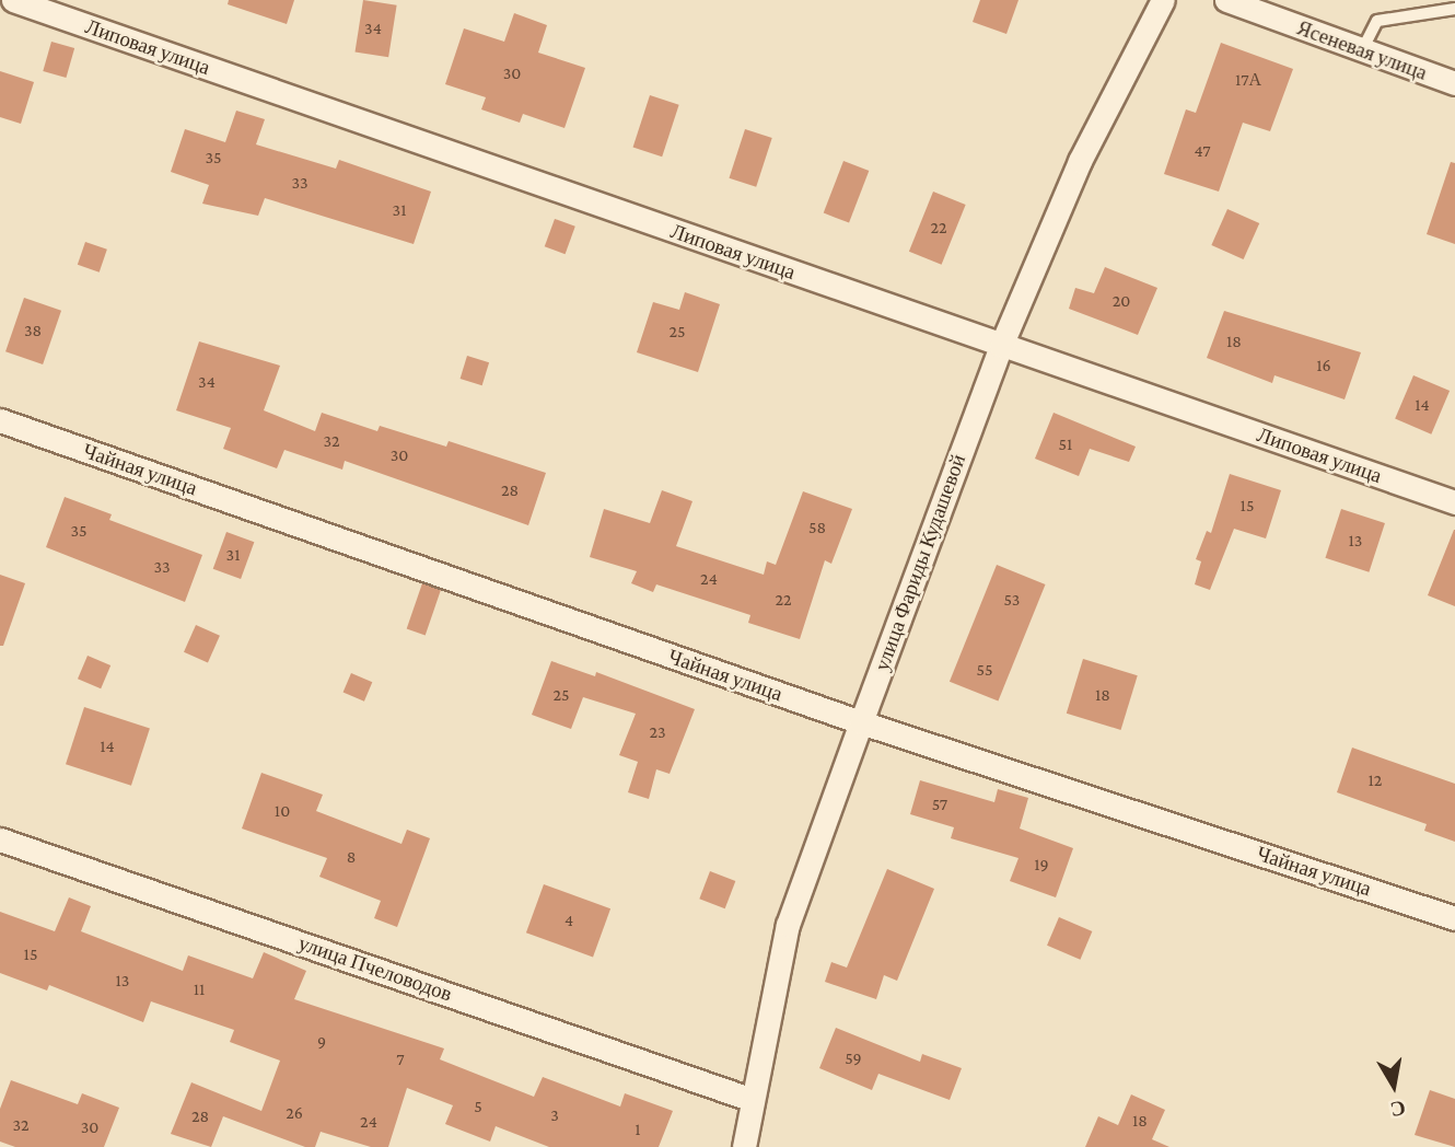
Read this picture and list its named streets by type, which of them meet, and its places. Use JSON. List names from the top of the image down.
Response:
{
  "streets": {
    "street": [
      "Липовая улица",
      "Ясеневая улица",
      "Чайная улица",
      "улица Фариды Кудашевой",
      "улица Пчеловодов"
    ]
  },
  "crossings": [
    ["Липовая улица", "улица Фариды Кудашевой"],
    ["Чайная улица", "улица Фариды Кудашевой"],
    ["улица Фариды Кудашевой", "улица Пчеловодов"]
  ],
  "house_numbers": [
    "34",
    "30",
    "17А",
    "47",
    "35",
    "33",
    "31",
    "22",
    "20",
    "38",
    "25",
    "18",
    "16",
    "34",
    "14",
    "32",
    "51",
    "30",
    "28",
    "15",
    "58",
    "35",
    "13",
    "31",
    "33",
    "24",
    "22",
    "53",
    "55",
    "25",
    "18",
    "23",
    "14",
    "12",
    "57",
    "10",
    "8",
    "19",
    "4",
    "15",
    "13",
    "11",
    "9",
    "59",
    "7",
    "5",
    "26",
    "3",
    "28",
    "18",
    "24",
    "32",
    "30",
    "1"
  ],
  "north": "bottom"
}
